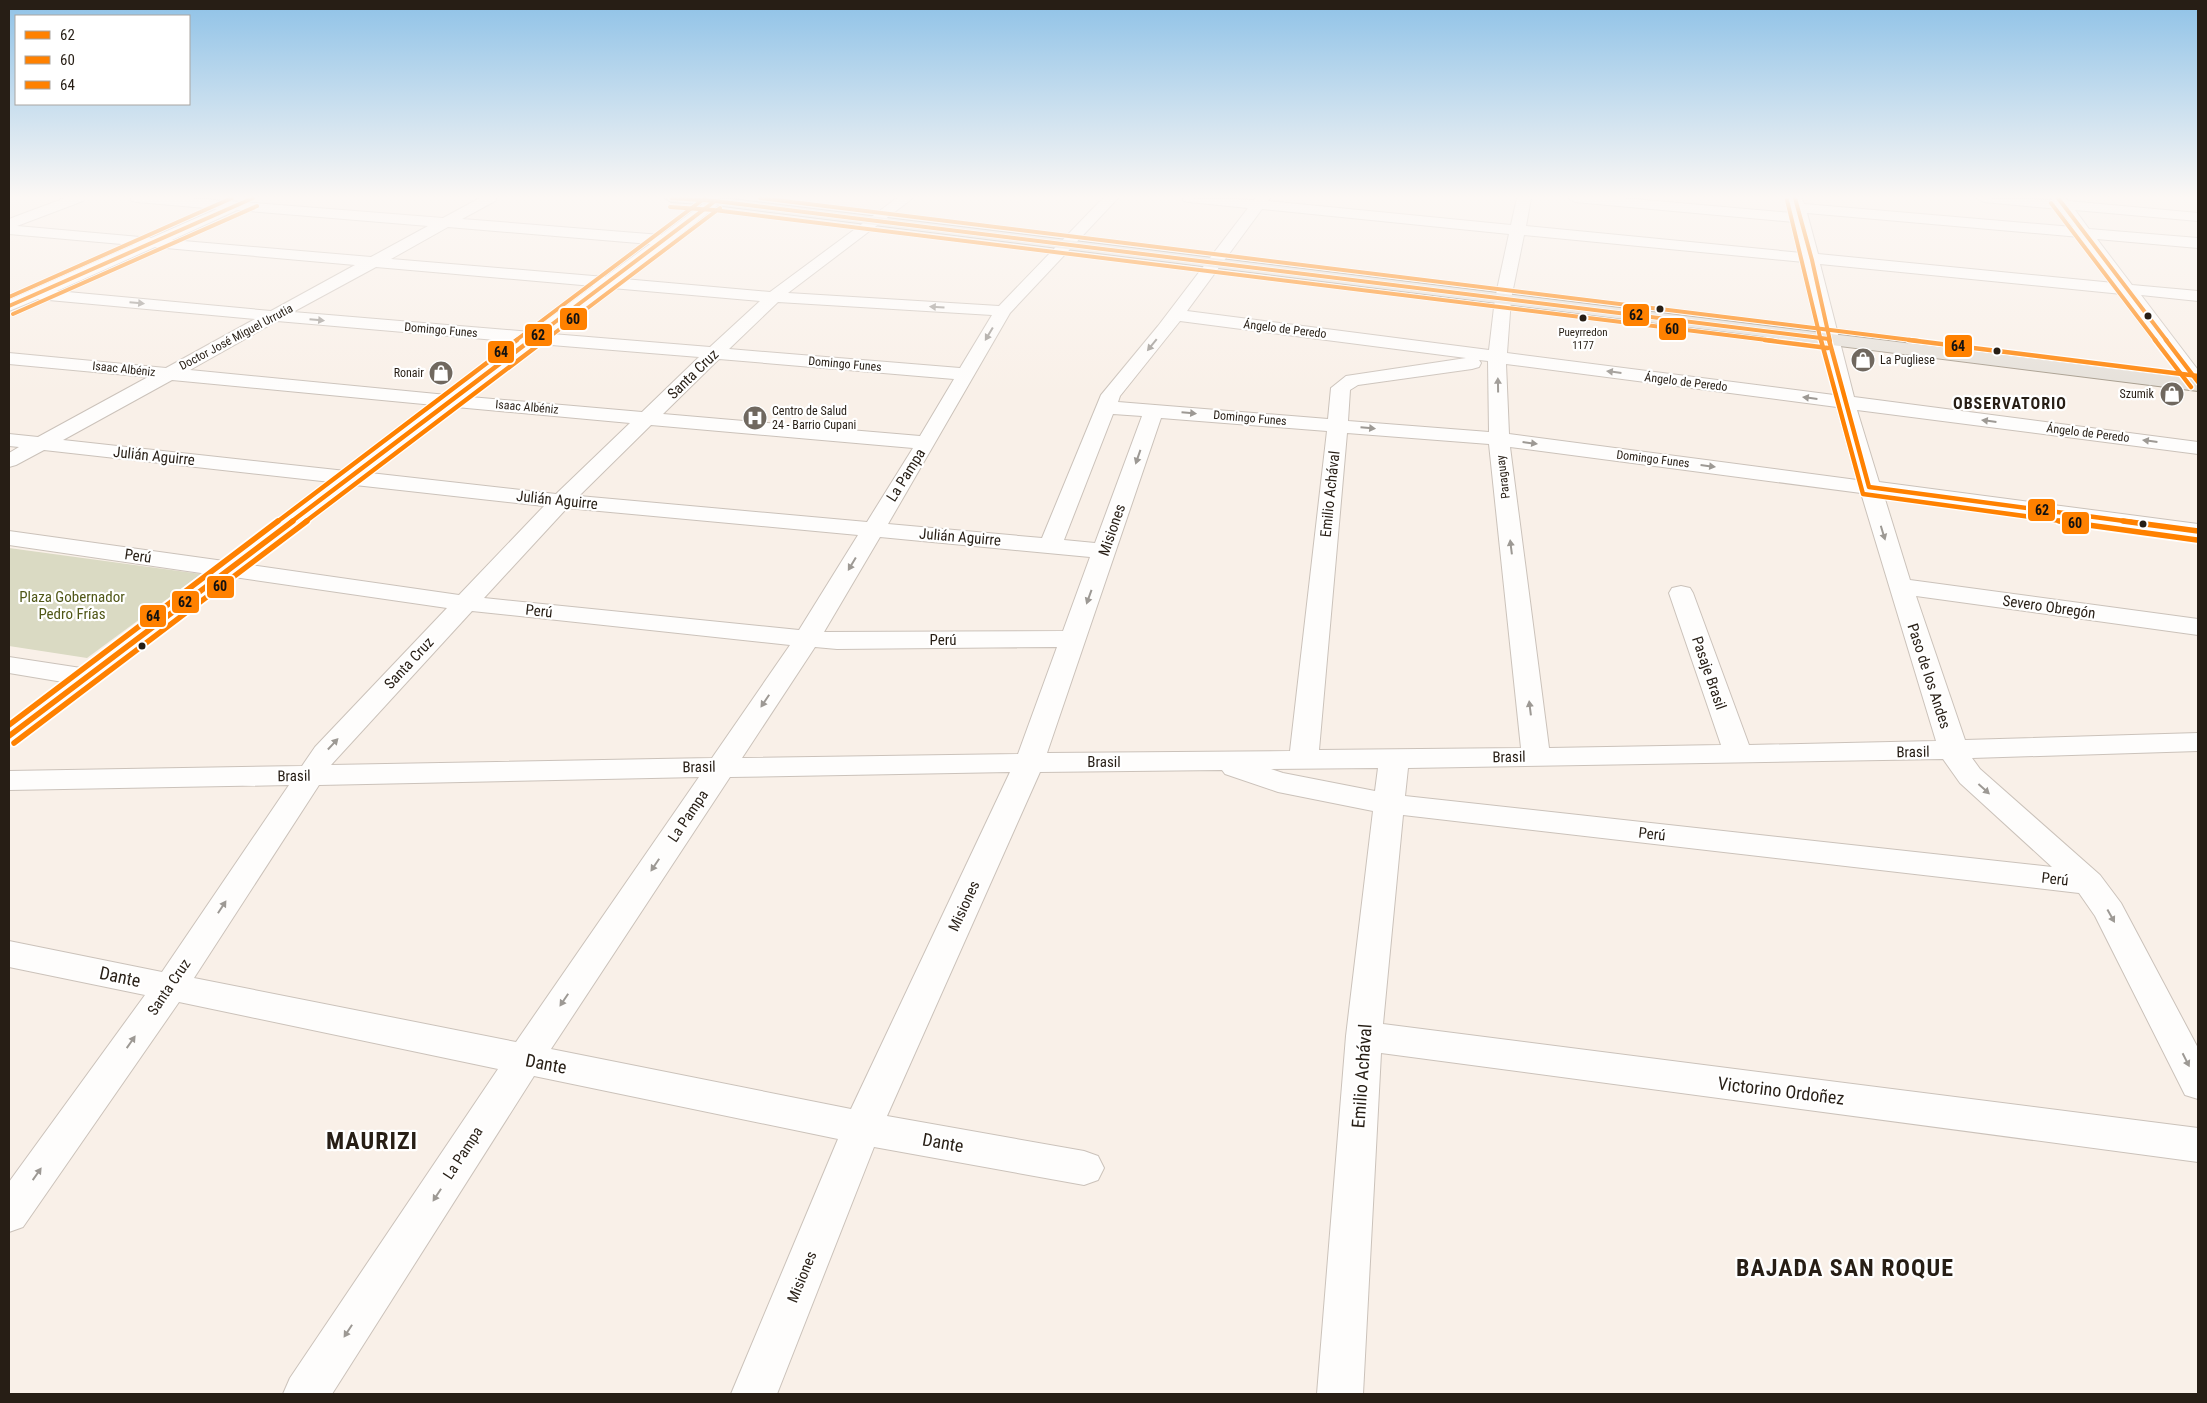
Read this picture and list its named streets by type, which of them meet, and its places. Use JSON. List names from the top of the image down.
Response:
{
  "streets": {
    "street": [
      "Ángelo de Peredo",
      "Domingo Funes",
      "Doctor José Miguel Urrutia",
      "Isaac Albéniz",
      "Santa Cruz",
      "Julián Aguirre",
      "La Pampa",
      "Paraguay",
      "Emilio Achával",
      "Misiones",
      "Perú",
      "Severo Obregón",
      "Pasaje Brasil",
      "Paso de los Andes",
      "Brasil",
      "Dante",
      "Victorino Ordoñez"
    ]
  },
  "crossings": [
    ["Ángelo de Peredo", "Paraguay"],
    ["Ángelo de Peredo", "Emilio Achával"],
    ["Ángelo de Peredo", "Paso de los Andes"],
    ["Domingo Funes", "Doctor José Miguel Urrutia"],
    ["Domingo Funes", "Santa Cruz"],
    ["Domingo Funes", "La Pampa"],
    ["Domingo Funes", "Paraguay"],
    ["Domingo Funes", "Emilio Achával"],
    ["Domingo Funes", "Misiones"],
    ["Domingo Funes", "Paso de los Andes"],
    ["Doctor José Miguel Urrutia", "Isaac Albéniz"],
    ["Doctor José Miguel Urrutia", "Julián Aguirre"],
    ["Isaac Albéniz", "Santa Cruz"],
    ["Isaac Albéniz", "La Pampa"],
    ["Santa Cruz", "Julián Aguirre"],
    ["Santa Cruz", "Perú"],
    ["Santa Cruz", "Brasil"],
    ["Santa Cruz", "Dante"],
    ["Julián Aguirre", "La Pampa"],
    ["Julián Aguirre", "Misiones"],
    ["La Pampa", "Perú"],
    ["La Pampa", "Brasil"],
    ["La Pampa", "Dante"],
    ["Paraguay", "Emilio Achával"],
    ["Paraguay", "Brasil"],
    ["Emilio Achával", "Perú"],
    ["Emilio Achával", "Brasil"],
    ["Emilio Achával", "Victorino Ordoñez"],
    ["Misiones", "Perú"],
    ["Misiones", "Brasil"],
    ["Misiones", "Dante"],
    ["Perú", "Paso de los Andes"],
    ["Perú", "Brasil"],
    ["Severo Obregón", "Paso de los Andes"],
    ["Pasaje Brasil", "Brasil"],
    ["Paso de los Andes", "Brasil"]
  ],
  "one_way": [
    "Domingo Funes",
    "La Pampa",
    "Paraguay",
    "Paso de los Andes"
  ],
  "districts": ["OBSERVATORIO", "MAURIZI", "BAJADA SAN ROQUE"],
  "parks": ["Plaza Gobernador Pedro Frías"],
  "places": {
    "other": ["Pueyrredon 1177"],
    "shop": ["La Pugliese", "Ronair", "Szumik"],
    "hospital": ["Centro de Salud 24 - Barrio Cupani"]
  },
  "lines": ["transit line 62", "transit line 60", "transit line 64"],
  "legend": ["62", "60", "64"]
}
